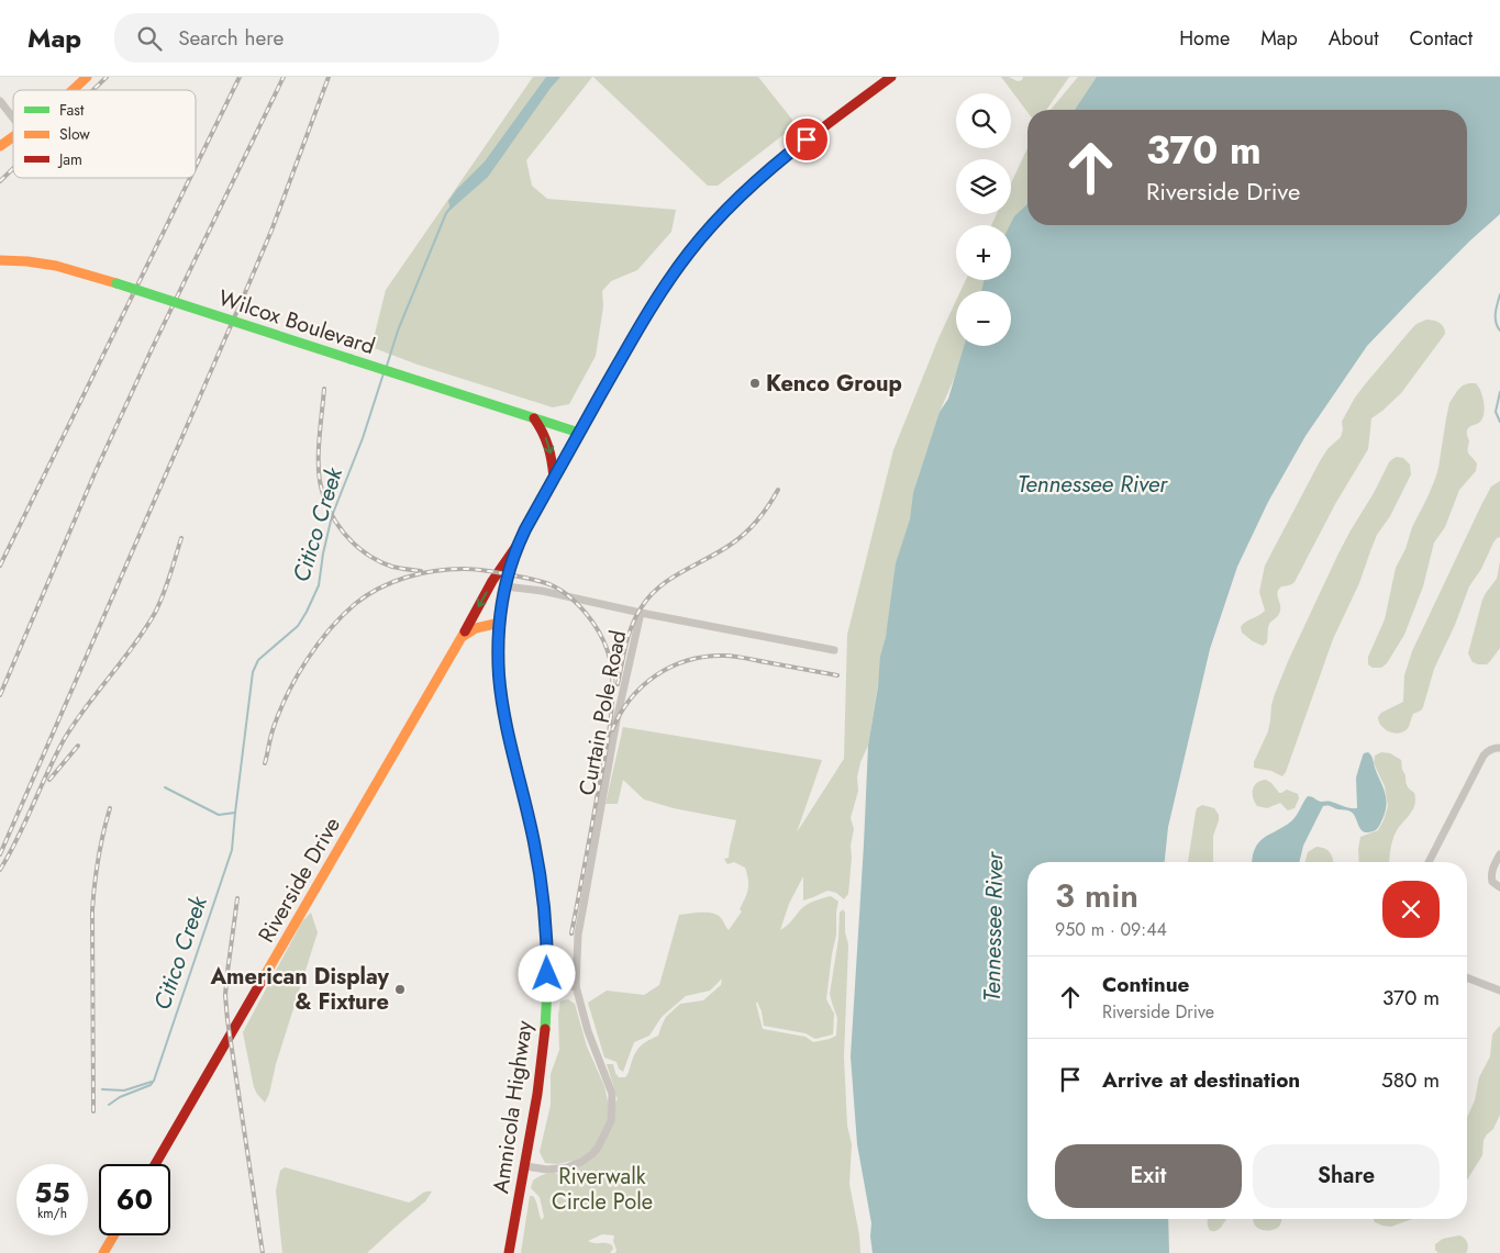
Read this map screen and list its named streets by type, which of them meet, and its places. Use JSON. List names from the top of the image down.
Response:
{
  "streets": {
    "main road": ["Wilcox Boulevard", "Riverside Drive", "Amnicola Highway"],
    "street": ["Curtain Pole Road"]
  },
  "crossings": [
    ["Curtain Pole Road", "Amnicola Highway"]
  ],
  "water": ["Tennessee River", "Citico Creek"],
  "parks": ["Riverwalk Circle Pole"],
  "places": ["Kenco Group", "American Display & Fixture"],
  "legend": ["Fast", "Slow", "Jam"],
  "page": {
    "header": "Map",
    "search": "Search here",
    "nav": [
      "Home",
      "Map",
      "About",
      "Contact"
    ],
    "map_buttons": ["+", "−"],
    "turn": ["370 m", "Riverside Drive"],
    "heading": ["3 min", "950 m · 09:44"],
    "list": [
      {
        "name": "Continue",
        "note": "Riverside Drive",
        "value": "370 m"
      },
      {
        "name": "Arrive at destination",
        "value": "580 m"
      }
    ],
    "buttons": ["Exit", "Share"],
    "speed": "55 km/h",
    "limit": "60"
  }
}
